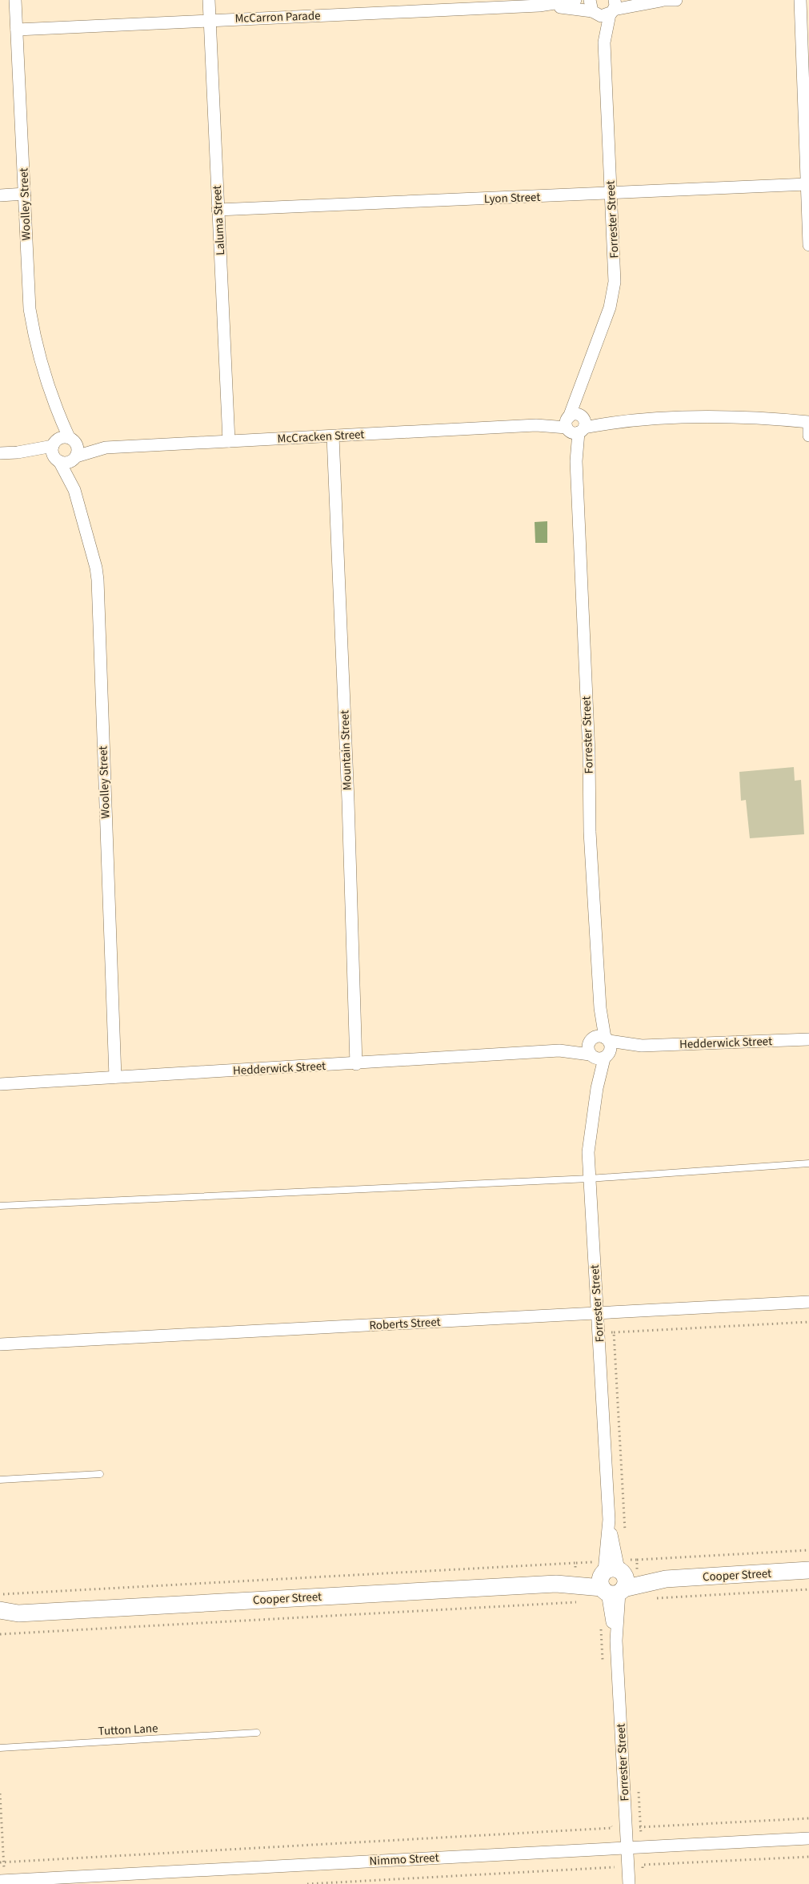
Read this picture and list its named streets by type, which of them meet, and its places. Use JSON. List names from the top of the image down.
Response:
{
  "streets": {
    "street": [
      "McCarron Parade",
      "Lyon Street",
      "Woolley Street",
      "Forrester Street",
      "Laluma Street",
      "McCracken Street",
      "Mountain Street",
      "Hedderwick Street",
      "Roberts Street",
      "Cooper Street",
      "Nimmo Street"
    ],
    "lane": ["Tutton Lane"]
  },
  "crossings": [
    ["McCarron Parade", "Woolley Street"],
    ["McCarron Parade", "Forrester Street"],
    ["McCarron Parade", "Laluma Street"],
    ["Lyon Street", "Forrester Street"],
    ["Lyon Street", "Laluma Street"],
    ["Woolley Street", "McCracken Street"],
    ["Woolley Street", "Hedderwick Street"],
    ["Forrester Street", "McCracken Street"],
    ["Forrester Street", "Hedderwick Street"],
    ["Forrester Street", "Roberts Street"],
    ["Forrester Street", "Cooper Street"],
    ["Forrester Street", "Nimmo Street"],
    ["Laluma Street", "McCracken Street"],
    ["McCracken Street", "Mountain Street"],
    ["Mountain Street", "Hedderwick Street"]
  ]
}
